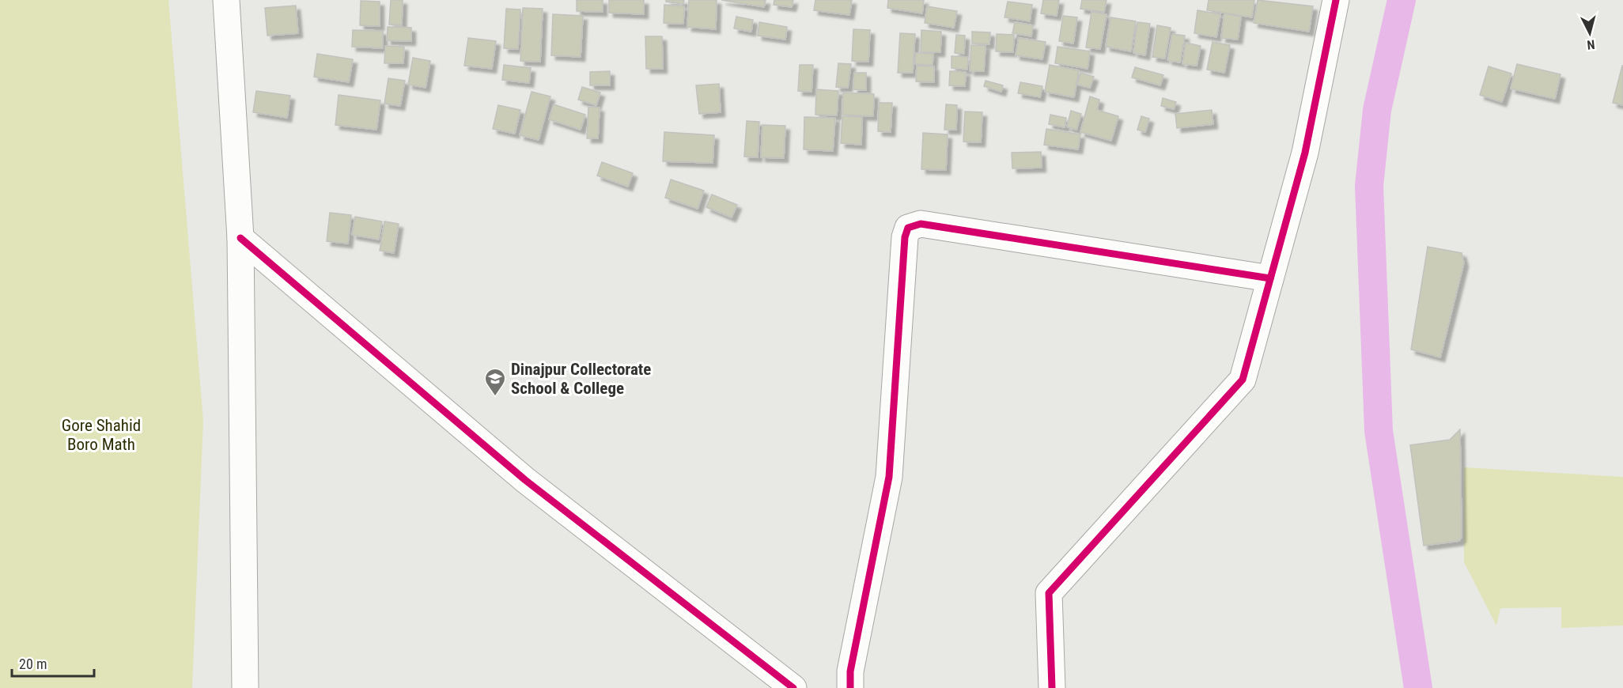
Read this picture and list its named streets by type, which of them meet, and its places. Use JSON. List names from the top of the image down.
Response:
{
  "parks": ["Gore Shahid Boro Math"],
  "places": {
    "school or university": ["Dinajpur Collectorate School & College"]
  },
  "scale_bar": "20 m",
  "north": "bottom"
}
